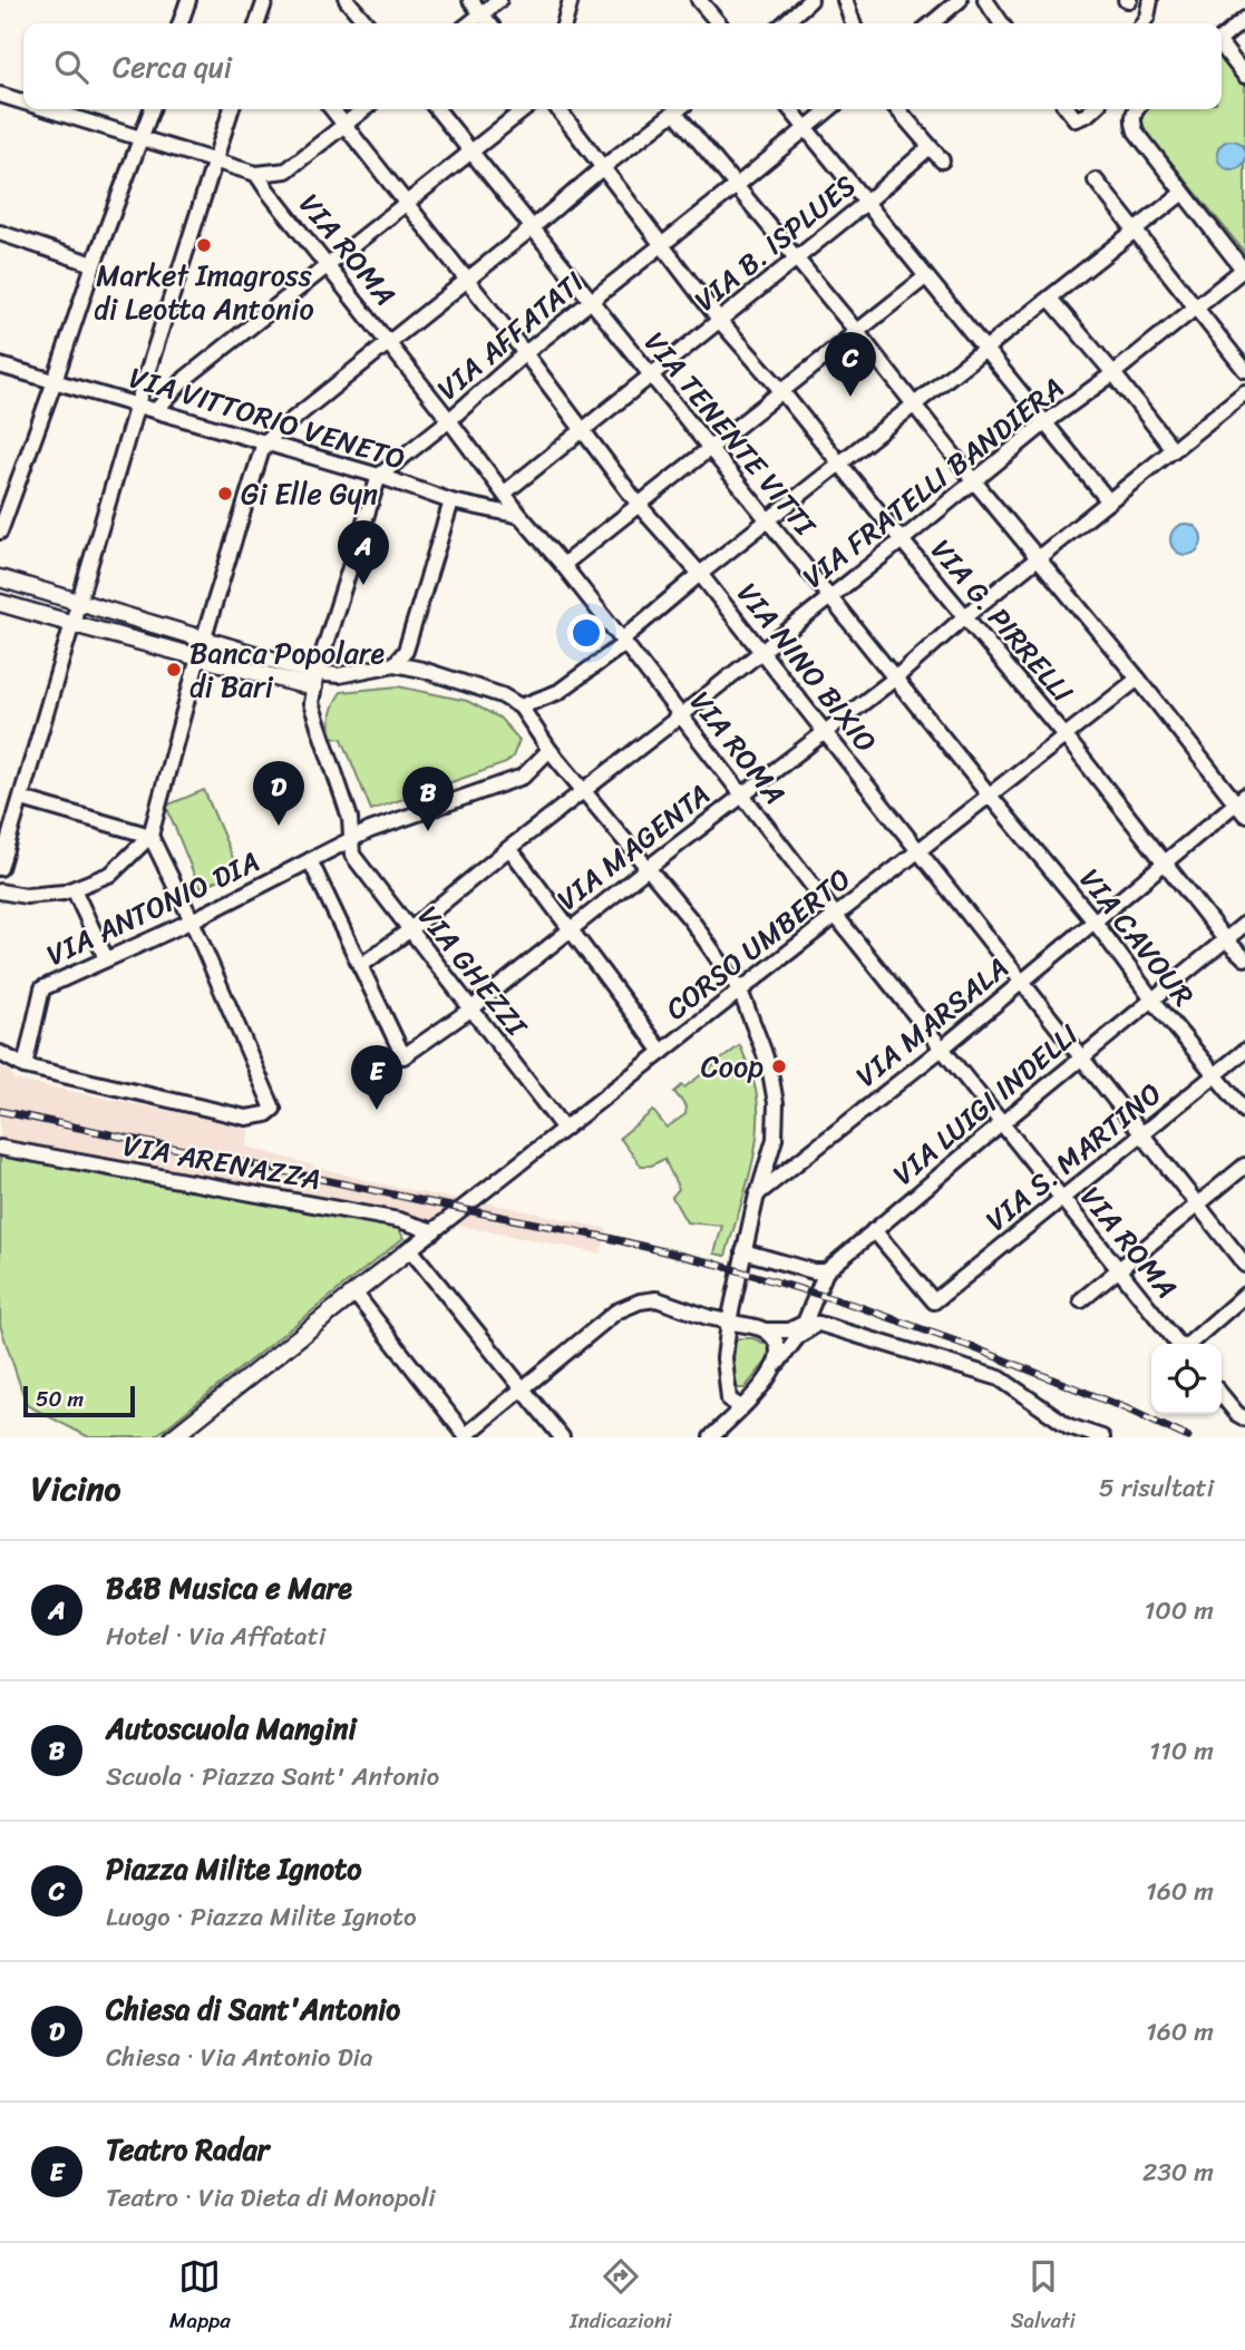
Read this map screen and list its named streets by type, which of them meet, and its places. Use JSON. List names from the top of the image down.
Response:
{
  "streets": {
    "street": [
      "VIA B. ISPLUES",
      "VIA ROMA",
      "VIA AFFATATI",
      "VIA VITTORIO VENETO",
      "VIA TENENTE VITTI",
      "VIA FRATELLI BANDIERA",
      "VIA G. PIRRELLI",
      "VIA NINO BIXIO",
      "VIA MAGENTA",
      "VIA ANTONIO DIA",
      "VIA CAVOUR",
      "CORSO UMBERTO",
      "VIA GHEZZI",
      "VIA MARSALA",
      "VIA LUIGI INDELLI",
      "VIA S. MARTINO",
      "VIA ARENAZZA"
    ]
  },
  "crossings": [
    ["VIA B. ISPLUES", "VIA ROMA"],
    ["VIA B. ISPLUES", "VIA TENENTE VITTI"],
    ["VIA B. ISPLUES", "VIA G. PIRRELLI"],
    ["VIA B. ISPLUES", "VIA NINO BIXIO"],
    ["VIA ROMA", "VIA AFFATATI"],
    ["VIA ROMA", "VIA VITTORIO VENETO"],
    ["VIA ROMA", "VIA FRATELLI BANDIERA"],
    ["VIA ROMA", "VIA MAGENTA"],
    ["VIA ROMA", "CORSO UMBERTO"],
    ["VIA ROMA", "VIA MARSALA"],
    ["VIA ROMA", "VIA LUIGI INDELLI"],
    ["VIA ROMA", "VIA S. MARTINO"],
    ["VIA AFFATATI", "VIA VITTORIO VENETO"],
    ["VIA AFFATATI", "VIA TENENTE VITTI"],
    ["VIA AFFATATI", "VIA G. PIRRELLI"],
    ["VIA AFFATATI", "VIA NINO BIXIO"],
    ["VIA TENENTE VITTI", "VIA FRATELLI BANDIERA"],
    ["VIA TENENTE VITTI", "VIA MAGENTA"],
    ["VIA TENENTE VITTI", "VIA CAVOUR"],
    ["VIA TENENTE VITTI", "CORSO UMBERTO"],
    ["VIA FRATELLI BANDIERA", "VIA G. PIRRELLI"],
    ["VIA FRATELLI BANDIERA", "VIA NINO BIXIO"],
    ["VIA FRATELLI BANDIERA", "VIA MAGENTA"],
    ["VIA FRATELLI BANDIERA", "VIA GHEZZI"],
    ["VIA G. PIRRELLI", "VIA MAGENTA"],
    ["VIA G. PIRRELLI", "CORSO UMBERTO"],
    ["VIA G. PIRRELLI", "VIA MARSALA"],
    ["VIA G. PIRRELLI", "VIA LUIGI INDELLI"],
    ["VIA NINO BIXIO", "VIA MAGENTA"],
    ["VIA NINO BIXIO", "CORSO UMBERTO"],
    ["VIA NINO BIXIO", "VIA MARSALA"],
    ["VIA NINO BIXIO", "VIA LUIGI INDELLI"],
    ["VIA NINO BIXIO", "VIA S. MARTINO"],
    ["VIA MAGENTA", "VIA GHEZZI"],
    ["VIA ANTONIO DIA", "VIA GHEZZI"],
    ["VIA CAVOUR", "CORSO UMBERTO"],
    ["VIA CAVOUR", "VIA MARSALA"],
    ["VIA CAVOUR", "VIA LUIGI INDELLI"],
    ["VIA CAVOUR", "VIA S. MARTINO"],
    ["CORSO UMBERTO", "VIA GHEZZI"],
    ["CORSO UMBERTO", "VIA ARENAZZA"],
    ["VIA LUIGI INDELLI", "VIA S. MARTINO"]
  ],
  "places": [
    "Market Imagross di Leotta Antonio",
    "Gi Elle Gyn",
    "Banca Popolare di Bari",
    "Coop"
  ],
  "scale_bar": "50 m",
  "page": {
    "search": "Cerca qui",
    "pins": [
      "C",
      "A",
      "D",
      "B",
      "E"
    ],
    "scale": "50 m",
    "heading": ["Vicino", "5 risultati"],
    "list": [
      {
        "mark": "A",
        "name": "B&B Musica e Mare",
        "note": "Hotel · Via Affatati",
        "value": "100 m"
      },
      {
        "mark": "B",
        "name": "Autoscuola Mangini",
        "note": "Scuola · Piazza Sant' Antonio",
        "value": "110 m"
      },
      {
        "mark": "C",
        "name": "Piazza Milite Ignoto",
        "note": "Luogo · Piazza Milite Ignoto",
        "value": "160 m"
      },
      {
        "mark": "D",
        "name": "Chiesa di Sant'Antonio",
        "note": "Chiesa · Via Antonio Dia",
        "value": "160 m"
      },
      {
        "mark": "E",
        "name": "Teatro Radar",
        "note": "Teatro · Via Dieta di Monopoli",
        "value": "230 m"
      }
    ],
    "nav": ["Mappa", "Indicazioni", "Salvati"]
  }
}
